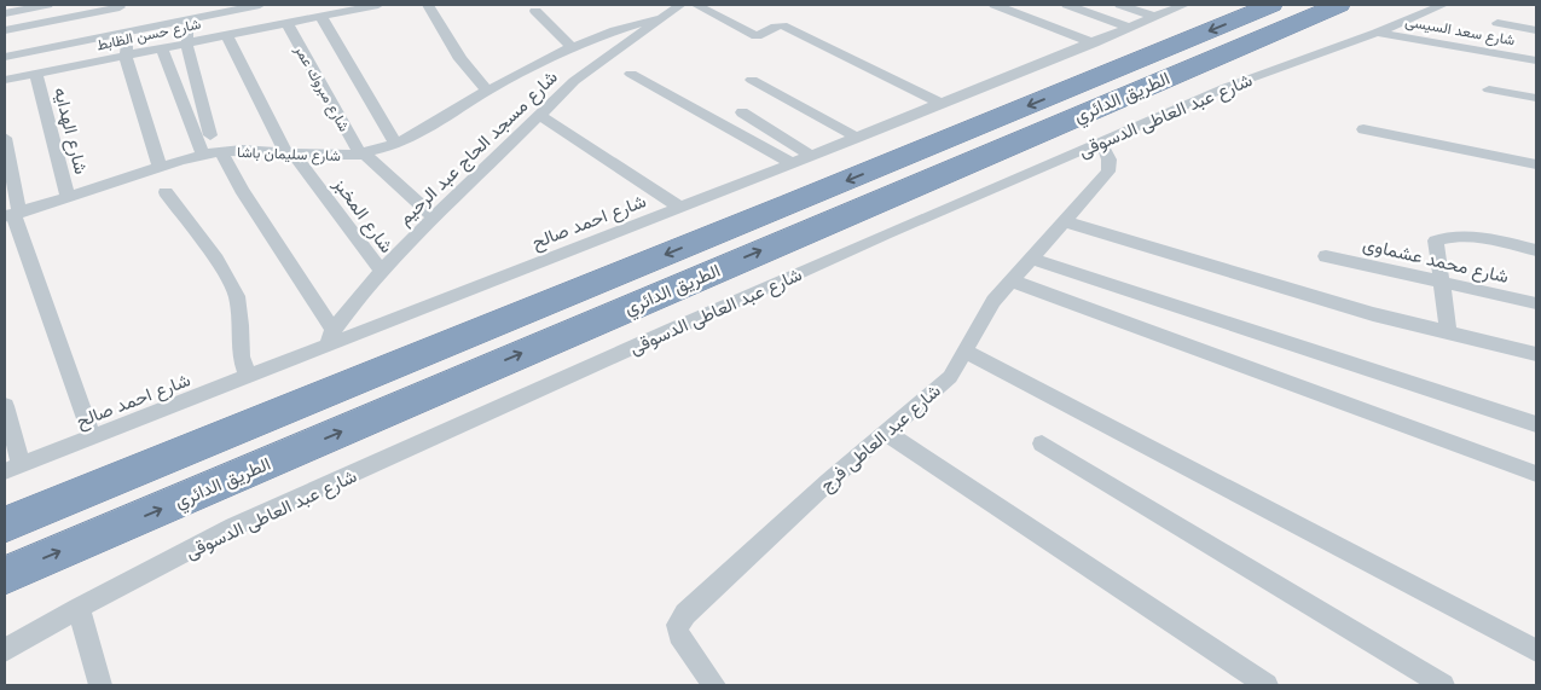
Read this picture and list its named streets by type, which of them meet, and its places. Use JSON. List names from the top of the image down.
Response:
{
  "streets": {
    "highway": ["الطريق الدائري"],
    "street": [
      "شارع سعد السيسى",
      "شارع حسن الظابط",
      "شارع مبروك عمر",
      "شارع عبد العاطى الدسوقى",
      "شارع الهدايه",
      "شارع مسجد الحاج عبد الرحيم",
      "شارع سليمان باشا",
      "شارع المخبز",
      "شارع احمد صالح",
      "شارع محمد عشماوى",
      "شارع عبد العاطى فرج"
    ]
  },
  "crossings": [
    ["شارع سعد السيسى", "شارع عبد العاطى الدسوقى"],
    ["شارع حسن الظابط", "شارع مبروك عمر"],
    ["شارع حسن الظابط", "شارع الهدايه"],
    ["شارع حسن الظابط", "شارع المخبز"],
    ["شارع مبروك عمر", "شارع مسجد الحاج عبد الرحيم"],
    ["شارع مبروك عمر", "شارع سليمان باشا"],
    ["شارع عبد العاطى الدسوقى", "شارع عبد العاطى فرج"],
    ["شارع الهدايه", "شارع سليمان باشا"],
    ["شارع مسجد الحاج عبد الرحيم", "شارع سليمان باشا"],
    ["شارع مسجد الحاج عبد الرحيم", "شارع المخبز"],
    ["شارع مسجد الحاج عبد الرحيم", "شارع احمد صالح"],
    ["شارع سليمان باشا", "شارع المخبز"]
  ]
}
